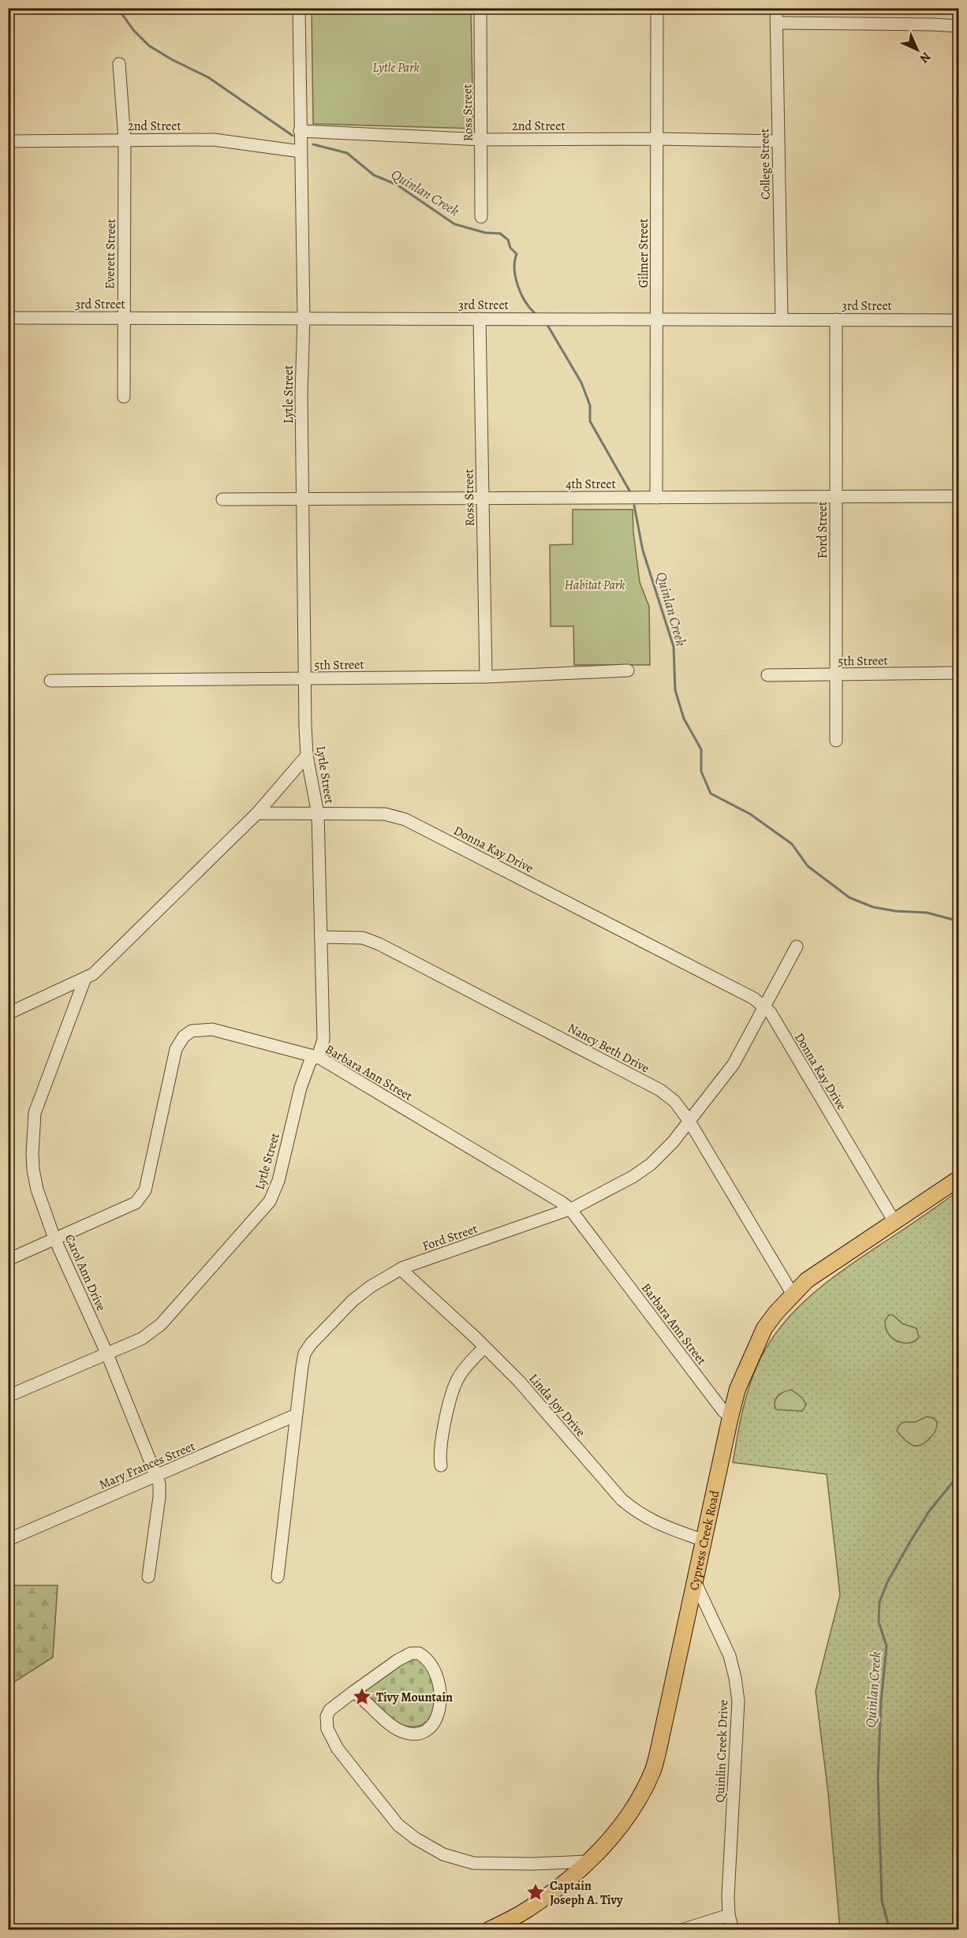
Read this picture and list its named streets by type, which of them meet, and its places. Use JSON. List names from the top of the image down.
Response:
{
  "streets": {
    "main road": ["Cypress Creek Road"],
    "street": [
      "Ross Street",
      "2nd Street",
      "College Street",
      "Gilmer Street",
      "Everett Street",
      "3rd Street",
      "Lytle Street",
      "4th Street",
      "Ford Street",
      "5th Street",
      "Donna Kay Drive",
      "Nancy Beth Drive",
      "Barbara Ann Street",
      "Carol Ann Drive",
      "Linda Joy Drive",
      "Mary Frances Street",
      "Quinlin Creek Drive"
    ]
  },
  "crossings": [
    ["Ross Street", "2nd Street"],
    ["Ross Street", "3rd Street"],
    ["Ross Street", "4th Street"],
    ["Ross Street", "5th Street"],
    ["2nd Street", "College Street"],
    ["2nd Street", "Gilmer Street"],
    ["2nd Street", "Everett Street"],
    ["2nd Street", "Lytle Street"],
    ["College Street", "3rd Street"],
    ["Gilmer Street", "3rd Street"],
    ["Gilmer Street", "4th Street"],
    ["Everett Street", "3rd Street"],
    ["3rd Street", "Lytle Street"],
    ["3rd Street", "Ford Street"],
    ["Lytle Street", "4th Street"],
    ["Lytle Street", "5th Street"],
    ["Lytle Street", "Donna Kay Drive"],
    ["Lytle Street", "Nancy Beth Drive"],
    ["Lytle Street", "Barbara Ann Street"],
    ["Lytle Street", "Carol Ann Drive"],
    ["4th Street", "Ford Street"],
    ["Ford Street", "5th Street"],
    ["Ford Street", "Donna Kay Drive"],
    ["Ford Street", "Nancy Beth Drive"],
    ["Ford Street", "Barbara Ann Street"],
    ["Ford Street", "Linda Joy Drive"],
    ["Ford Street", "Mary Frances Street"],
    ["Donna Kay Drive", "Cypress Creek Road"],
    ["Nancy Beth Drive", "Cypress Creek Road"],
    ["Barbara Ann Street", "Carol Ann Drive"],
    ["Barbara Ann Street", "Cypress Creek Road"],
    ["Carol Ann Drive", "Mary Frances Street"],
    ["Linda Joy Drive", "Cypress Creek Road"],
    ["Cypress Creek Road", "Quinlin Creek Drive"]
  ],
  "water": ["Quinlan Creek"],
  "parks": ["Lytle Park", "Habitat Park"],
  "places": {
    "place": ["Tivy Mountain", "Captain Joseph A. Tivy"]
  },
  "north": "bottom right"
}
